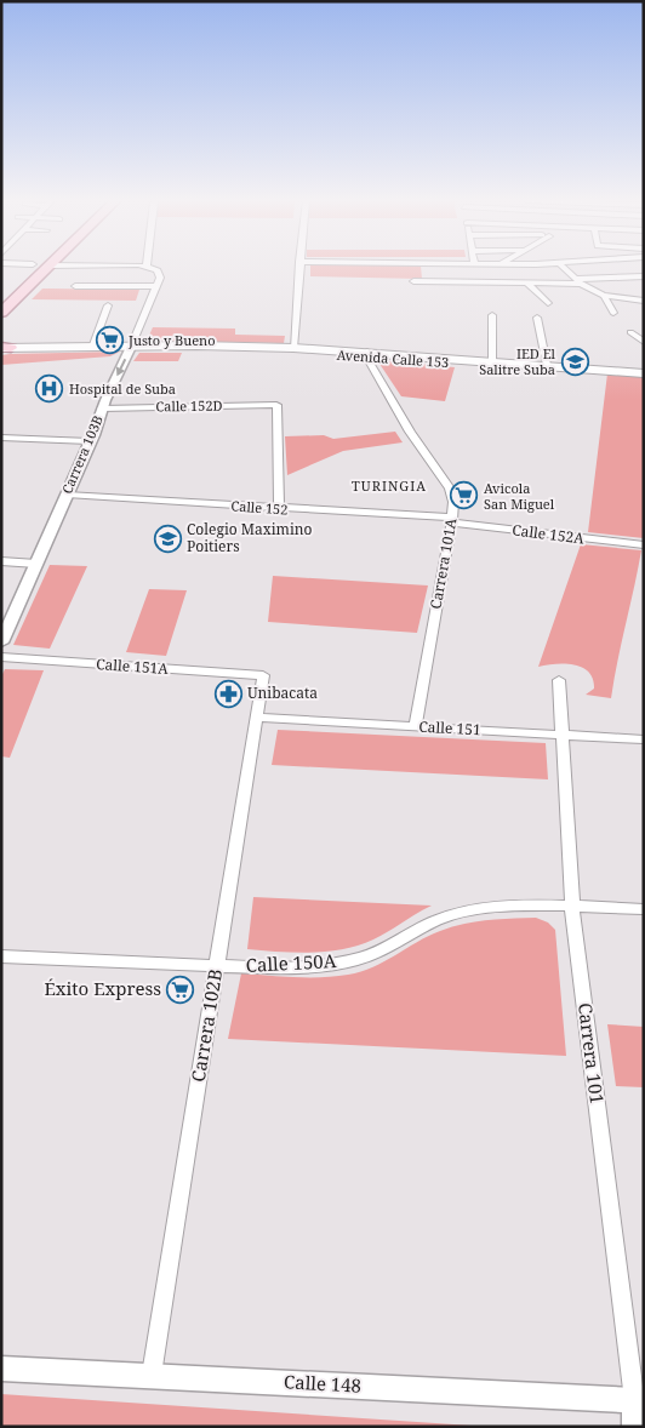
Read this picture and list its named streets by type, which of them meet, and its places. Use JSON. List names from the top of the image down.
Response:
{
  "streets": {
    "main road": ["Avenida Calle 153"],
    "street": [
      "Calle 152D",
      "Carrera 103B",
      "Calle 152",
      "Calle 152A",
      "Carrera 101A",
      "Calle 151A",
      "Calle 151",
      "Calle 150A",
      "Carrera 102B",
      "Carrera 101",
      "Calle 148"
    ]
  },
  "crossings": [
    ["Avenida Calle 153", "Carrera 103B"],
    ["Avenida Calle 153", "Carrera 101A"],
    ["Calle 152D", "Carrera 103B"],
    ["Calle 152D", "Calle 152"],
    ["Carrera 103B", "Calle 152"],
    ["Calle 152", "Calle 152A"],
    ["Calle 152", "Carrera 101A"],
    ["Calle 152A", "Carrera 101A"],
    ["Carrera 101A", "Calle 151"],
    ["Calle 151A", "Carrera 102B"],
    ["Calle 151", "Carrera 102B"],
    ["Calle 151", "Carrera 101"],
    ["Calle 150A", "Carrera 102B"],
    ["Calle 150A", "Carrera 101"],
    ["Carrera 102B", "Calle 148"],
    ["Carrera 101", "Calle 148"]
  ],
  "districts": ["TURINGIA"],
  "places": {
    "supermarket": ["Justo y Bueno", "Avicola San Miguel", "Éxito Express"],
    "school or university": ["IED El Salitre Suba", "Colegio Maximino Poitiers"],
    "hospital": ["Hospital de Suba"],
    "pharmacy": ["Unibacata"]
  }
}
